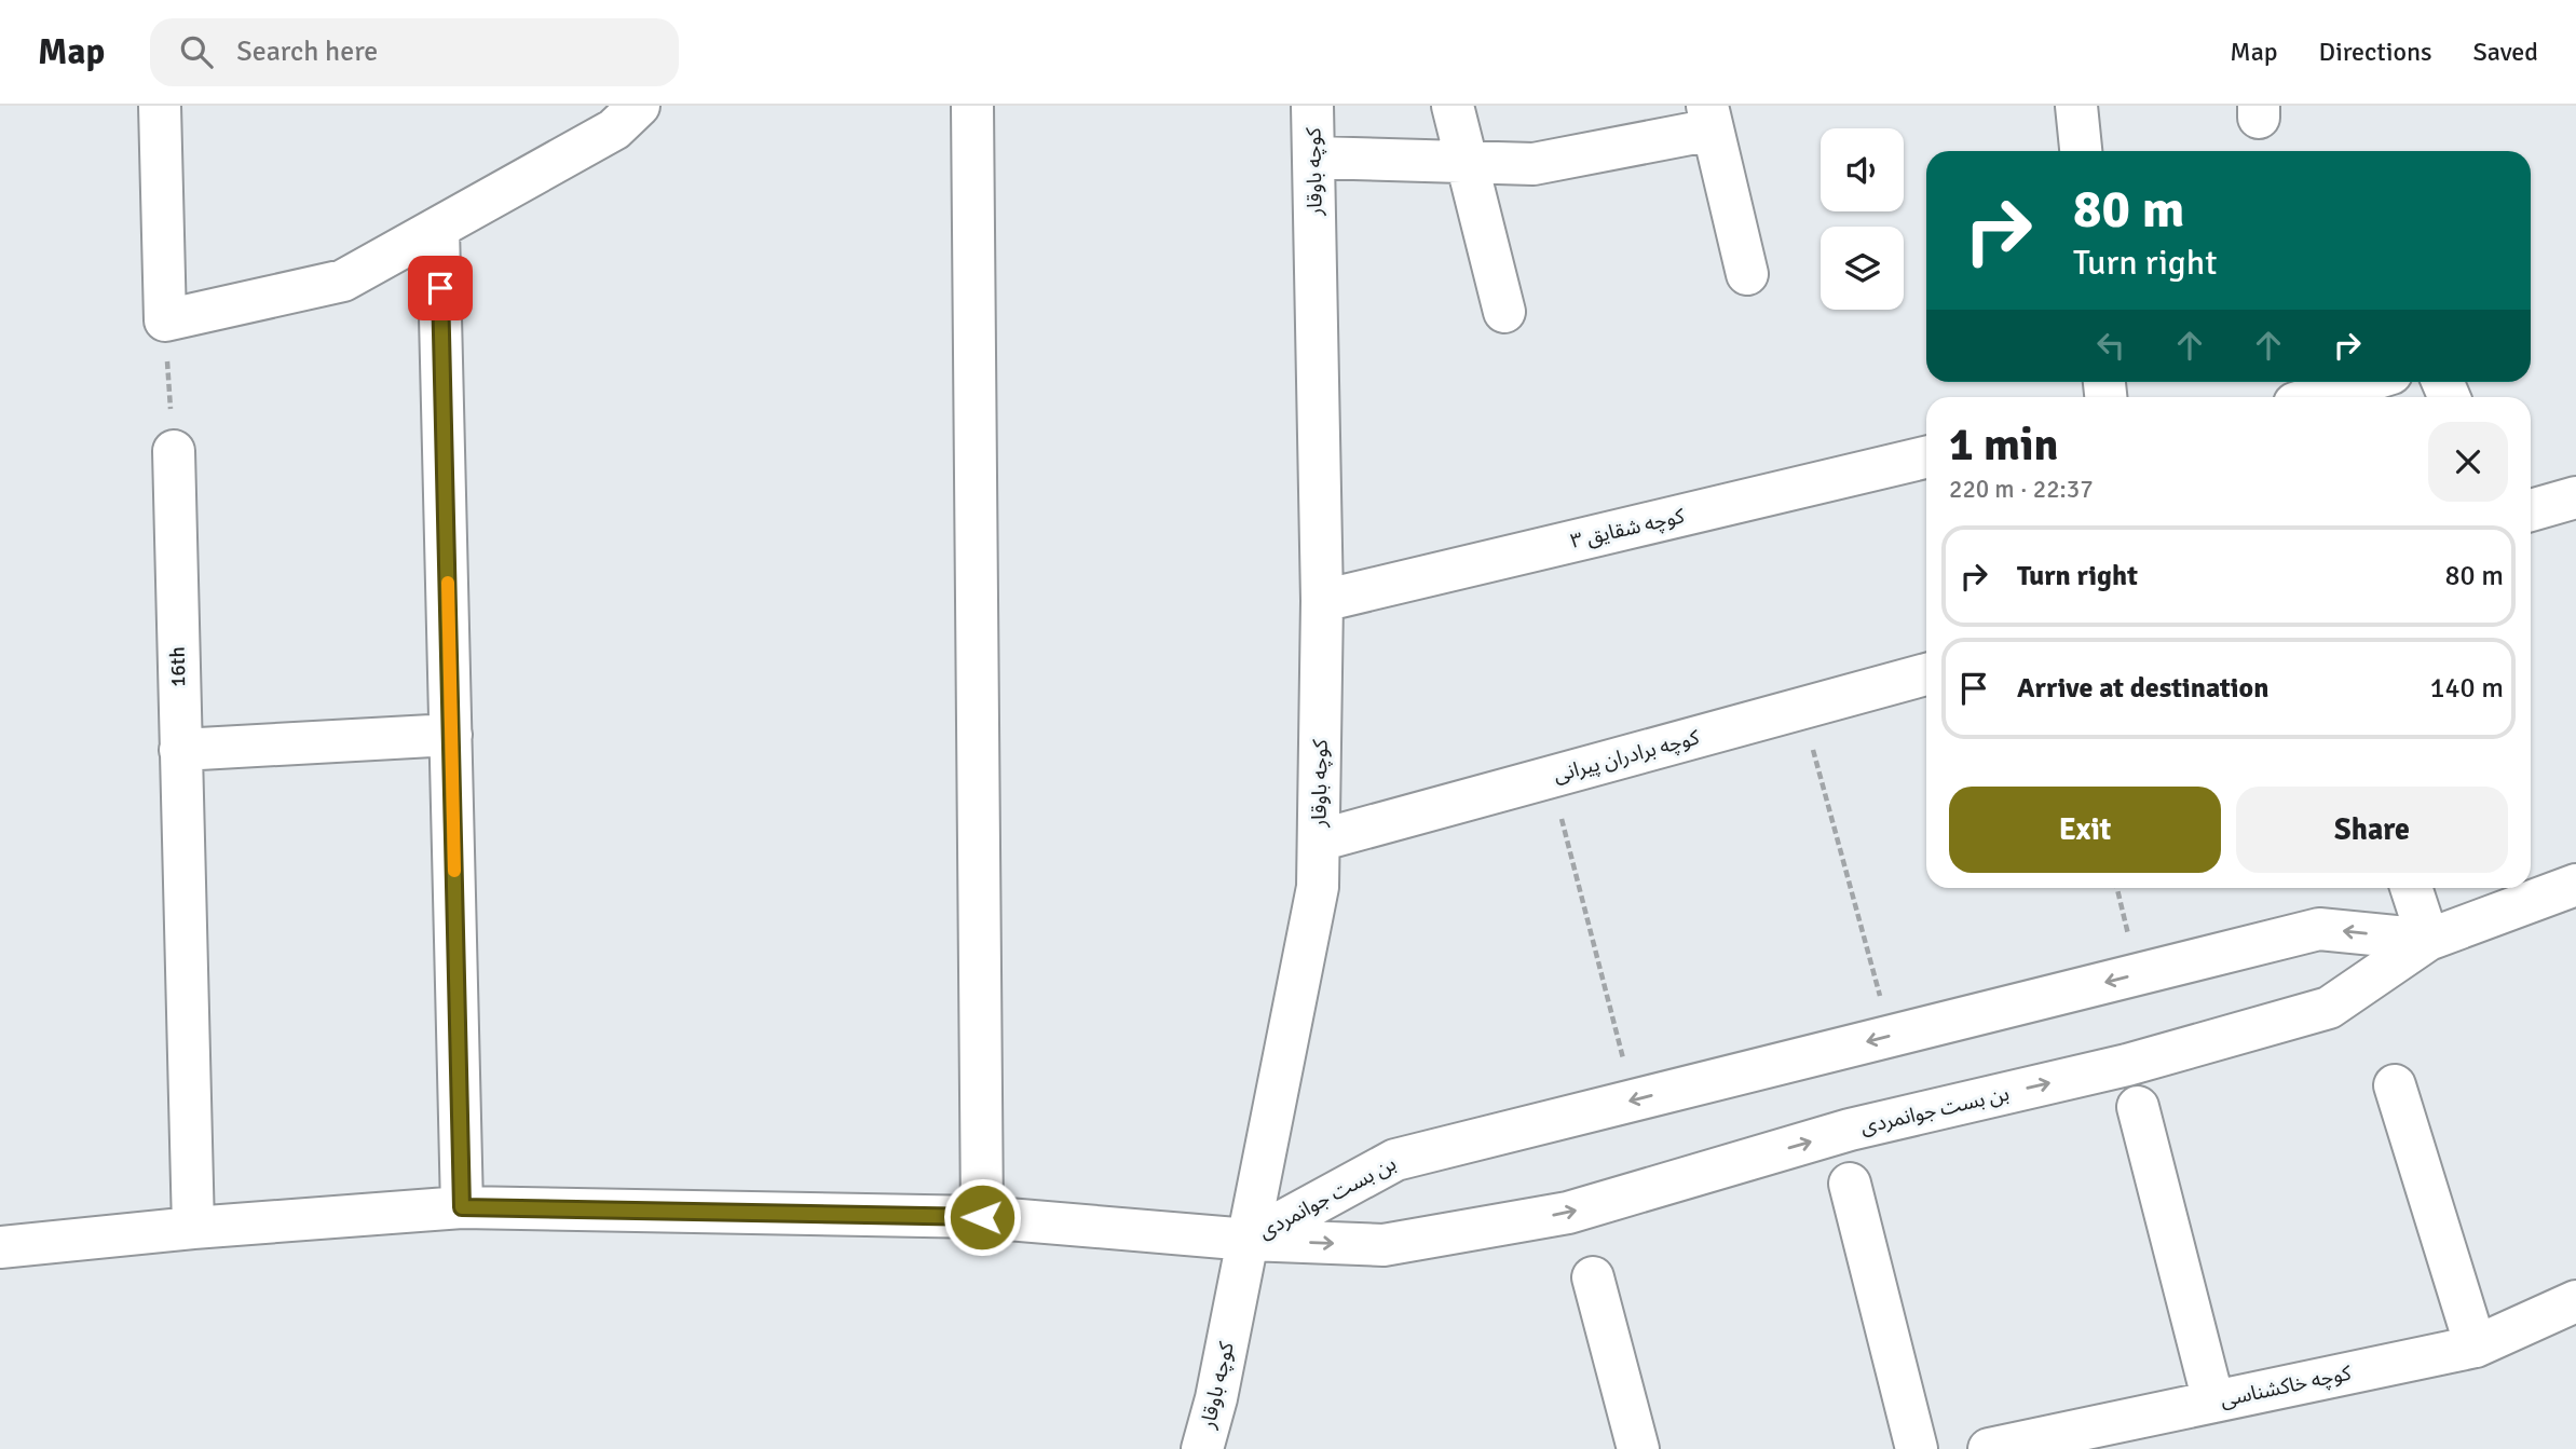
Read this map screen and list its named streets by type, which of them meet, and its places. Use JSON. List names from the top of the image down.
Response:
{
  "streets": {
    "street": [
      "کوچه باوقار",
      "کوچه شقایق ۳",
      "16th",
      "کوچه برادران پیرانی",
      "بن بست جوانمردی",
      "کوچه خاکشناسی"
    ]
  },
  "crossings": [
    ["کوچه باوقار", "کوچه شقایق ۳"],
    ["کوچه باوقار", "کوچه برادران پیرانی"],
    ["کوچه باوقار", "بن بست جوانمردی"]
  ],
  "page": {
    "header": "Map",
    "search": "Search here",
    "nav": ["Map", "Directions", "Saved"],
    "turn": ["80 m", "Turn right"],
    "heading": ["1 min", "220 m · 22:37"],
    "list": [
      {
        "name": "Turn right",
        "value": "80 m"
      },
      {
        "name": "Arrive at destination",
        "value": "140 m"
      }
    ],
    "buttons": ["Exit", "Share"]
  }
}
